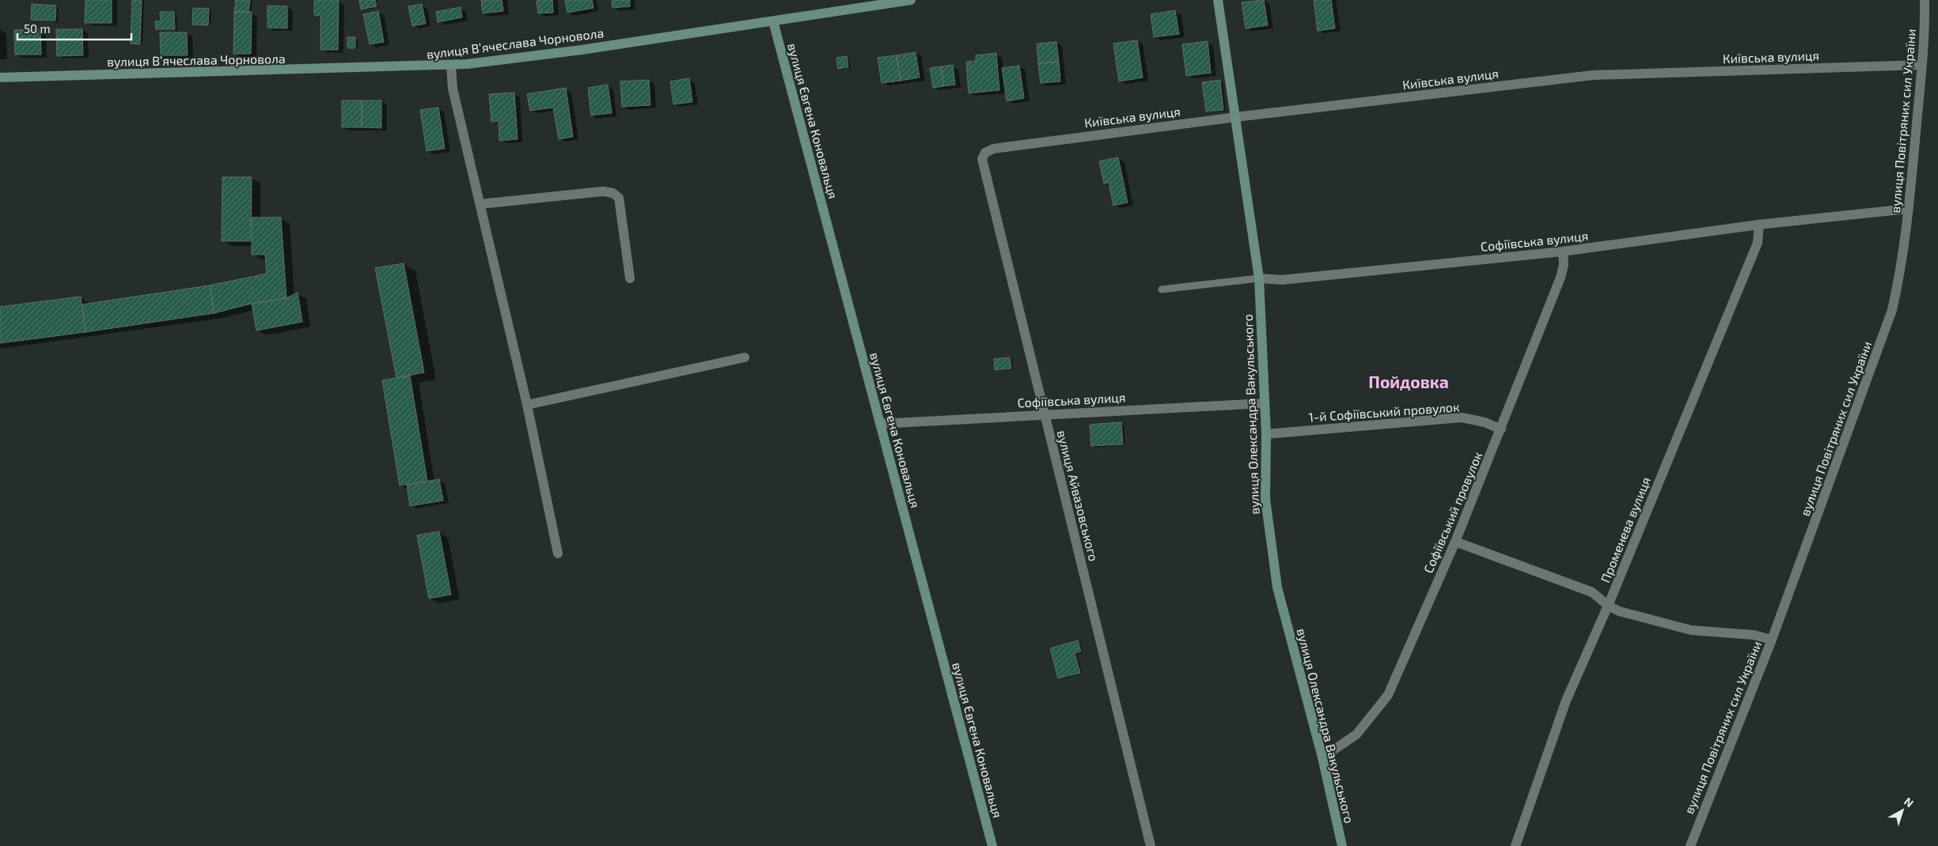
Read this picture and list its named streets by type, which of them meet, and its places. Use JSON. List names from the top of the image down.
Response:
{
  "streets": {
    "street": [
      "вулиця Вʼячеслава Чорновола",
      "Київська вулиця",
      "вулиця Євгена Коновальця",
      "вулиця Повітряних сил України",
      "Софіївська вулиця",
      "1-й Софіївський провулок",
      "вулиця Олександра Вакульського",
      "вулиця Айвазовського",
      "Софіївський провулок",
      "Променева вулиця"
    ]
  },
  "crossings": [
    ["вулиця Вʼячеслава Чорновола", "вулиця Євгена Коновальця"],
    ["Київська вулиця", "вулиця Повітряних сил України"],
    ["Київська вулиця", "вулиця Олександра Вакульського"],
    ["Київська вулиця", "вулиця Айвазовського"],
    ["вулиця Євгена Коновальця", "Софіївська вулиця"],
    ["вулиця Повітряних сил України", "Софіївська вулиця"],
    ["Софіївська вулиця", "вулиця Олександра Вакульського"],
    ["Софіївська вулиця", "вулиця Айвазовського"],
    ["Софіївська вулиця", "Софіївський провулок"],
    ["Софіївська вулиця", "Променева вулиця"],
    ["1-й Софіївський провулок", "вулиця Олександра Вакульського"],
    ["1-й Софіївський провулок", "Софіївський провулок"],
    ["вулиця Олександра Вакульського", "Софіївський провулок"]
  ],
  "districts": ["Пойдовка"],
  "scale_bar": "50 m",
  "north": "top right"
}
